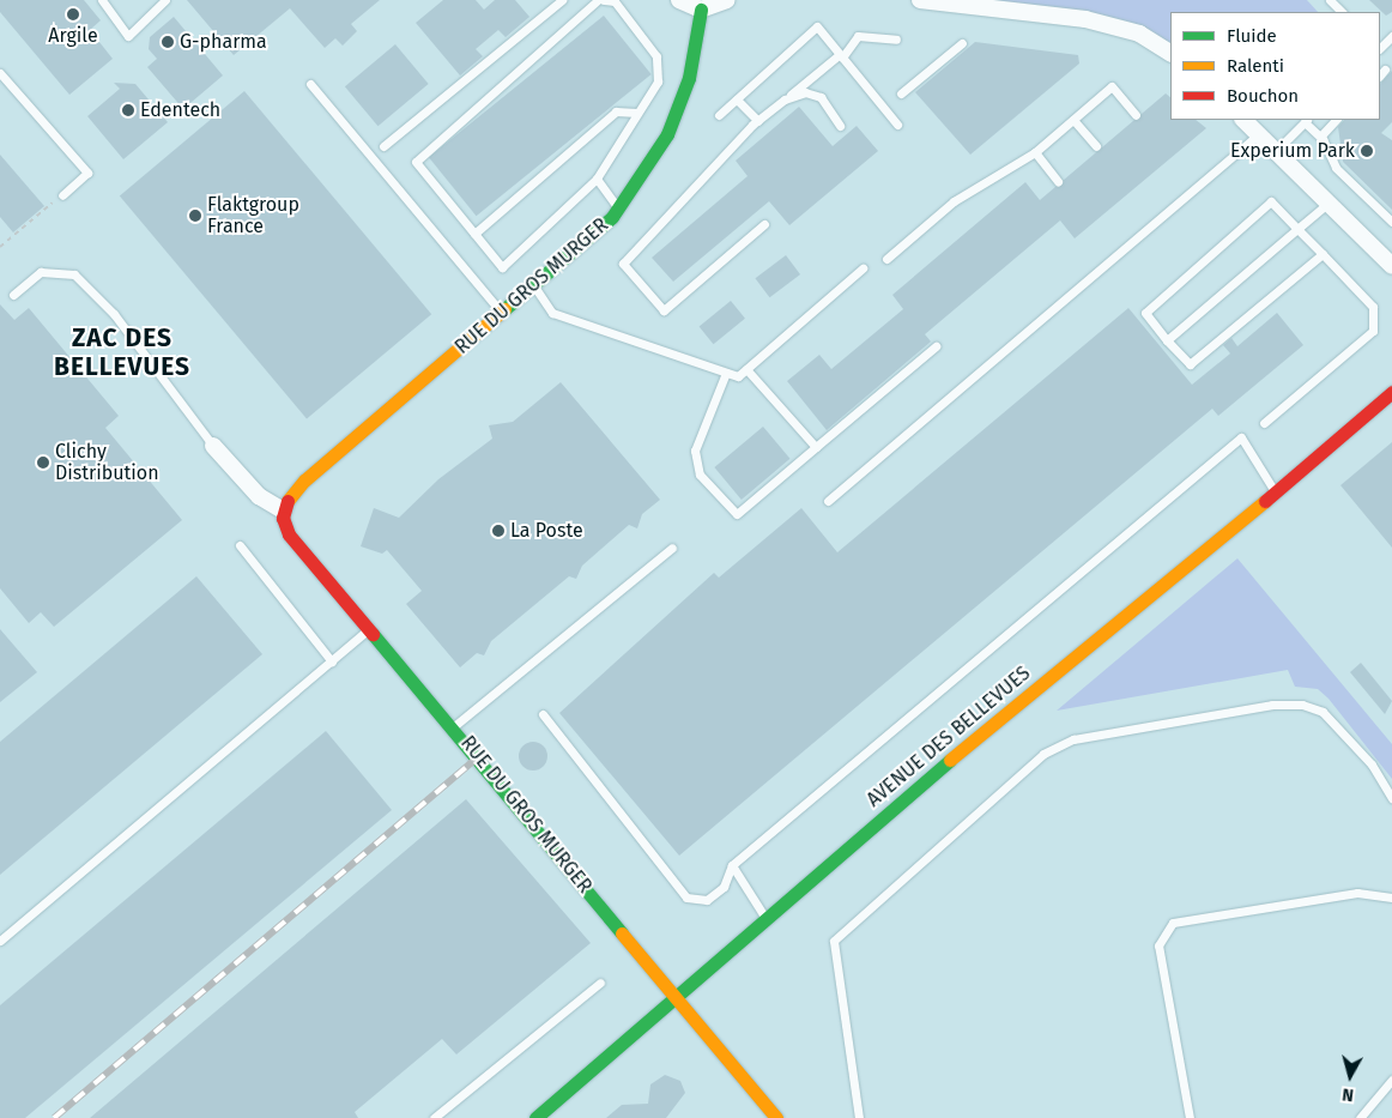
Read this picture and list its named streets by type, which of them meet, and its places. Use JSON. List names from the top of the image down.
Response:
{
  "streets": {
    "street": ["RUE DU GROS MURGER", "AVENUE DES BELLEVUES"]
  },
  "crossings": [
    ["RUE DU GROS MURGER", "AVENUE DES BELLEVUES"]
  ],
  "districts": ["ZAC DES BELLEVUES"],
  "places": [
    "Argile",
    "G-pharma",
    "Edentech",
    "Experium Park",
    "Flaktgroup France",
    "Clichy Distribution",
    "La Poste"
  ],
  "legend": ["Fluide", "Ralenti", "Bouchon"],
  "north": "bottom"
}
